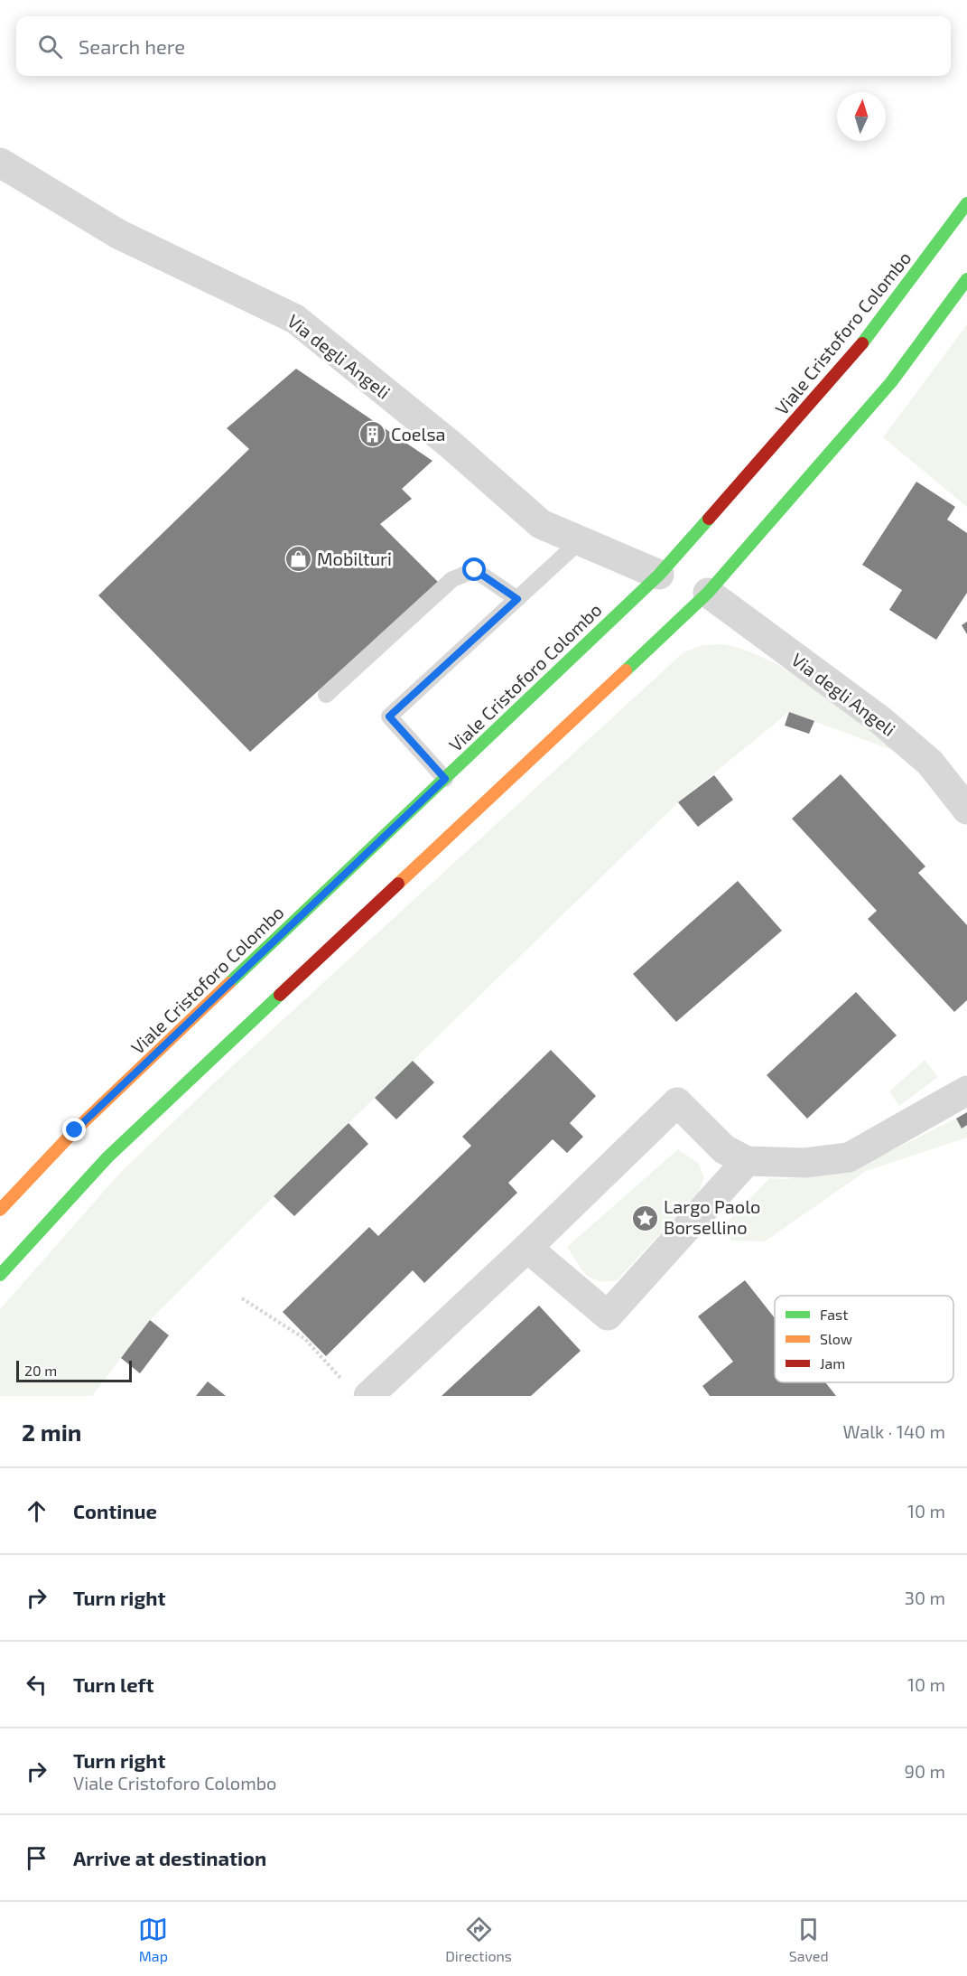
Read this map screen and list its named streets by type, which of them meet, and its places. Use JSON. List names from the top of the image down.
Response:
{
  "streets": {
    "main road": ["Viale Cristoforo Colombo"],
    "street": ["Via degli Angeli"]
  },
  "crossings": [
    ["Viale Cristoforo Colombo", "Via degli Angeli"]
  ],
  "places": {
    "building": ["Coelsa"],
    "shop": ["Mobilturi"],
    "place": ["Largo Paolo Borsellino"]
  },
  "legend": ["Fast", "Slow", "Jam"],
  "scale_bar": "20 m",
  "north": "top",
  "page": {
    "search": "Search here",
    "scale": "20 m",
    "heading": ["2 min", "Walk · 140 m"],
    "list": [
      ["Continue", "10 m"],
      ["Turn right", "30 m"],
      ["Turn left", "10 m"],
      ["Turn right", "Viale Cristoforo Colombo", "90 m"],
      "Arrive at destination"
    ],
    "nav": ["Map", "Directions", "Saved"]
  }
}
